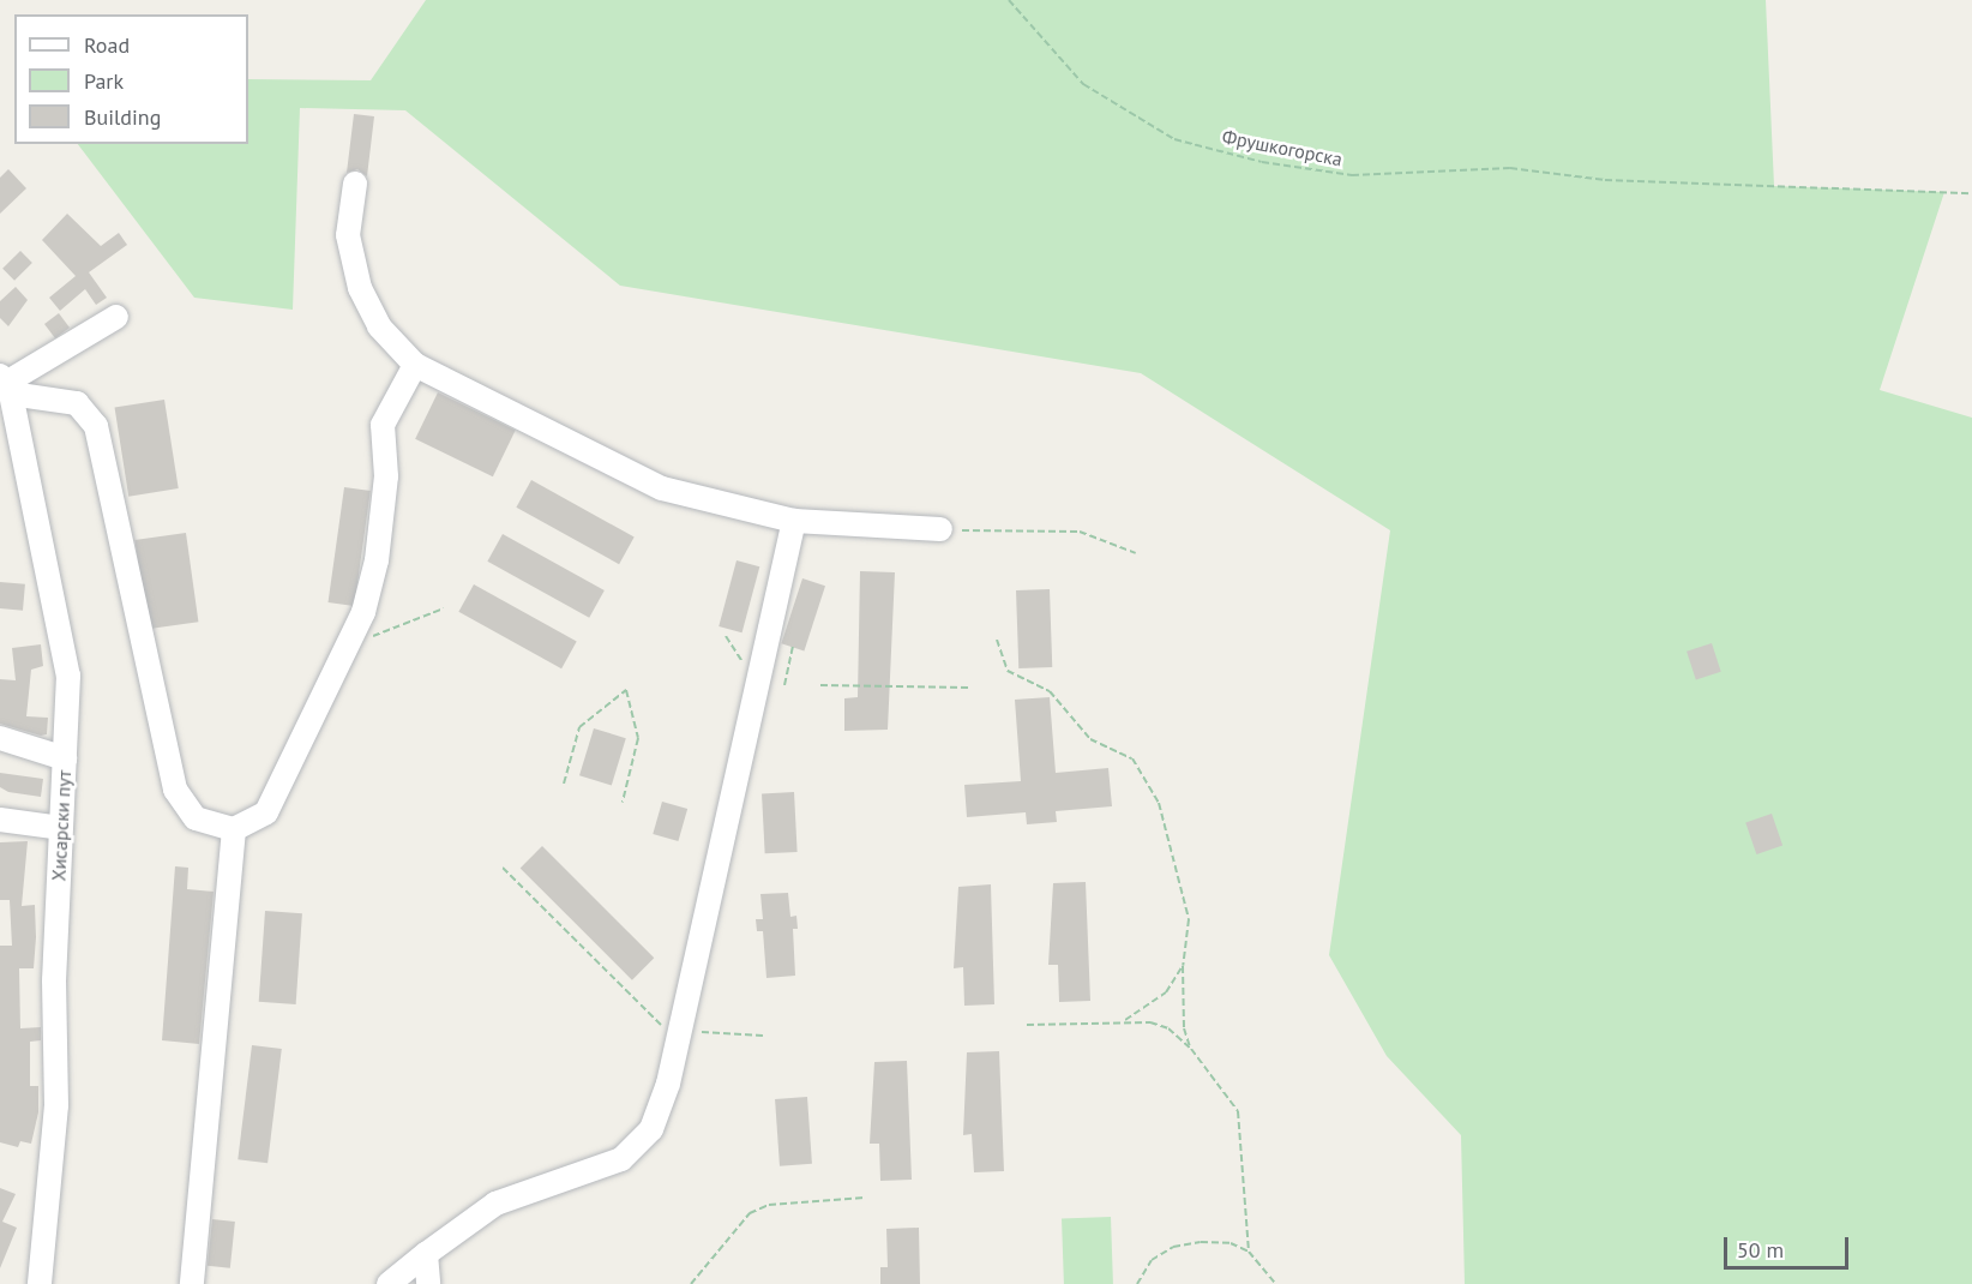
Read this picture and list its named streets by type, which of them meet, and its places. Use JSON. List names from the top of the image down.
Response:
{
  "streets": {
    "street": ["Хисарски пут"],
    "path": ["Фрушкогорска"]
  },
  "legend": ["Road", "Park", "Building"],
  "scale_bar": "50 m"
}
